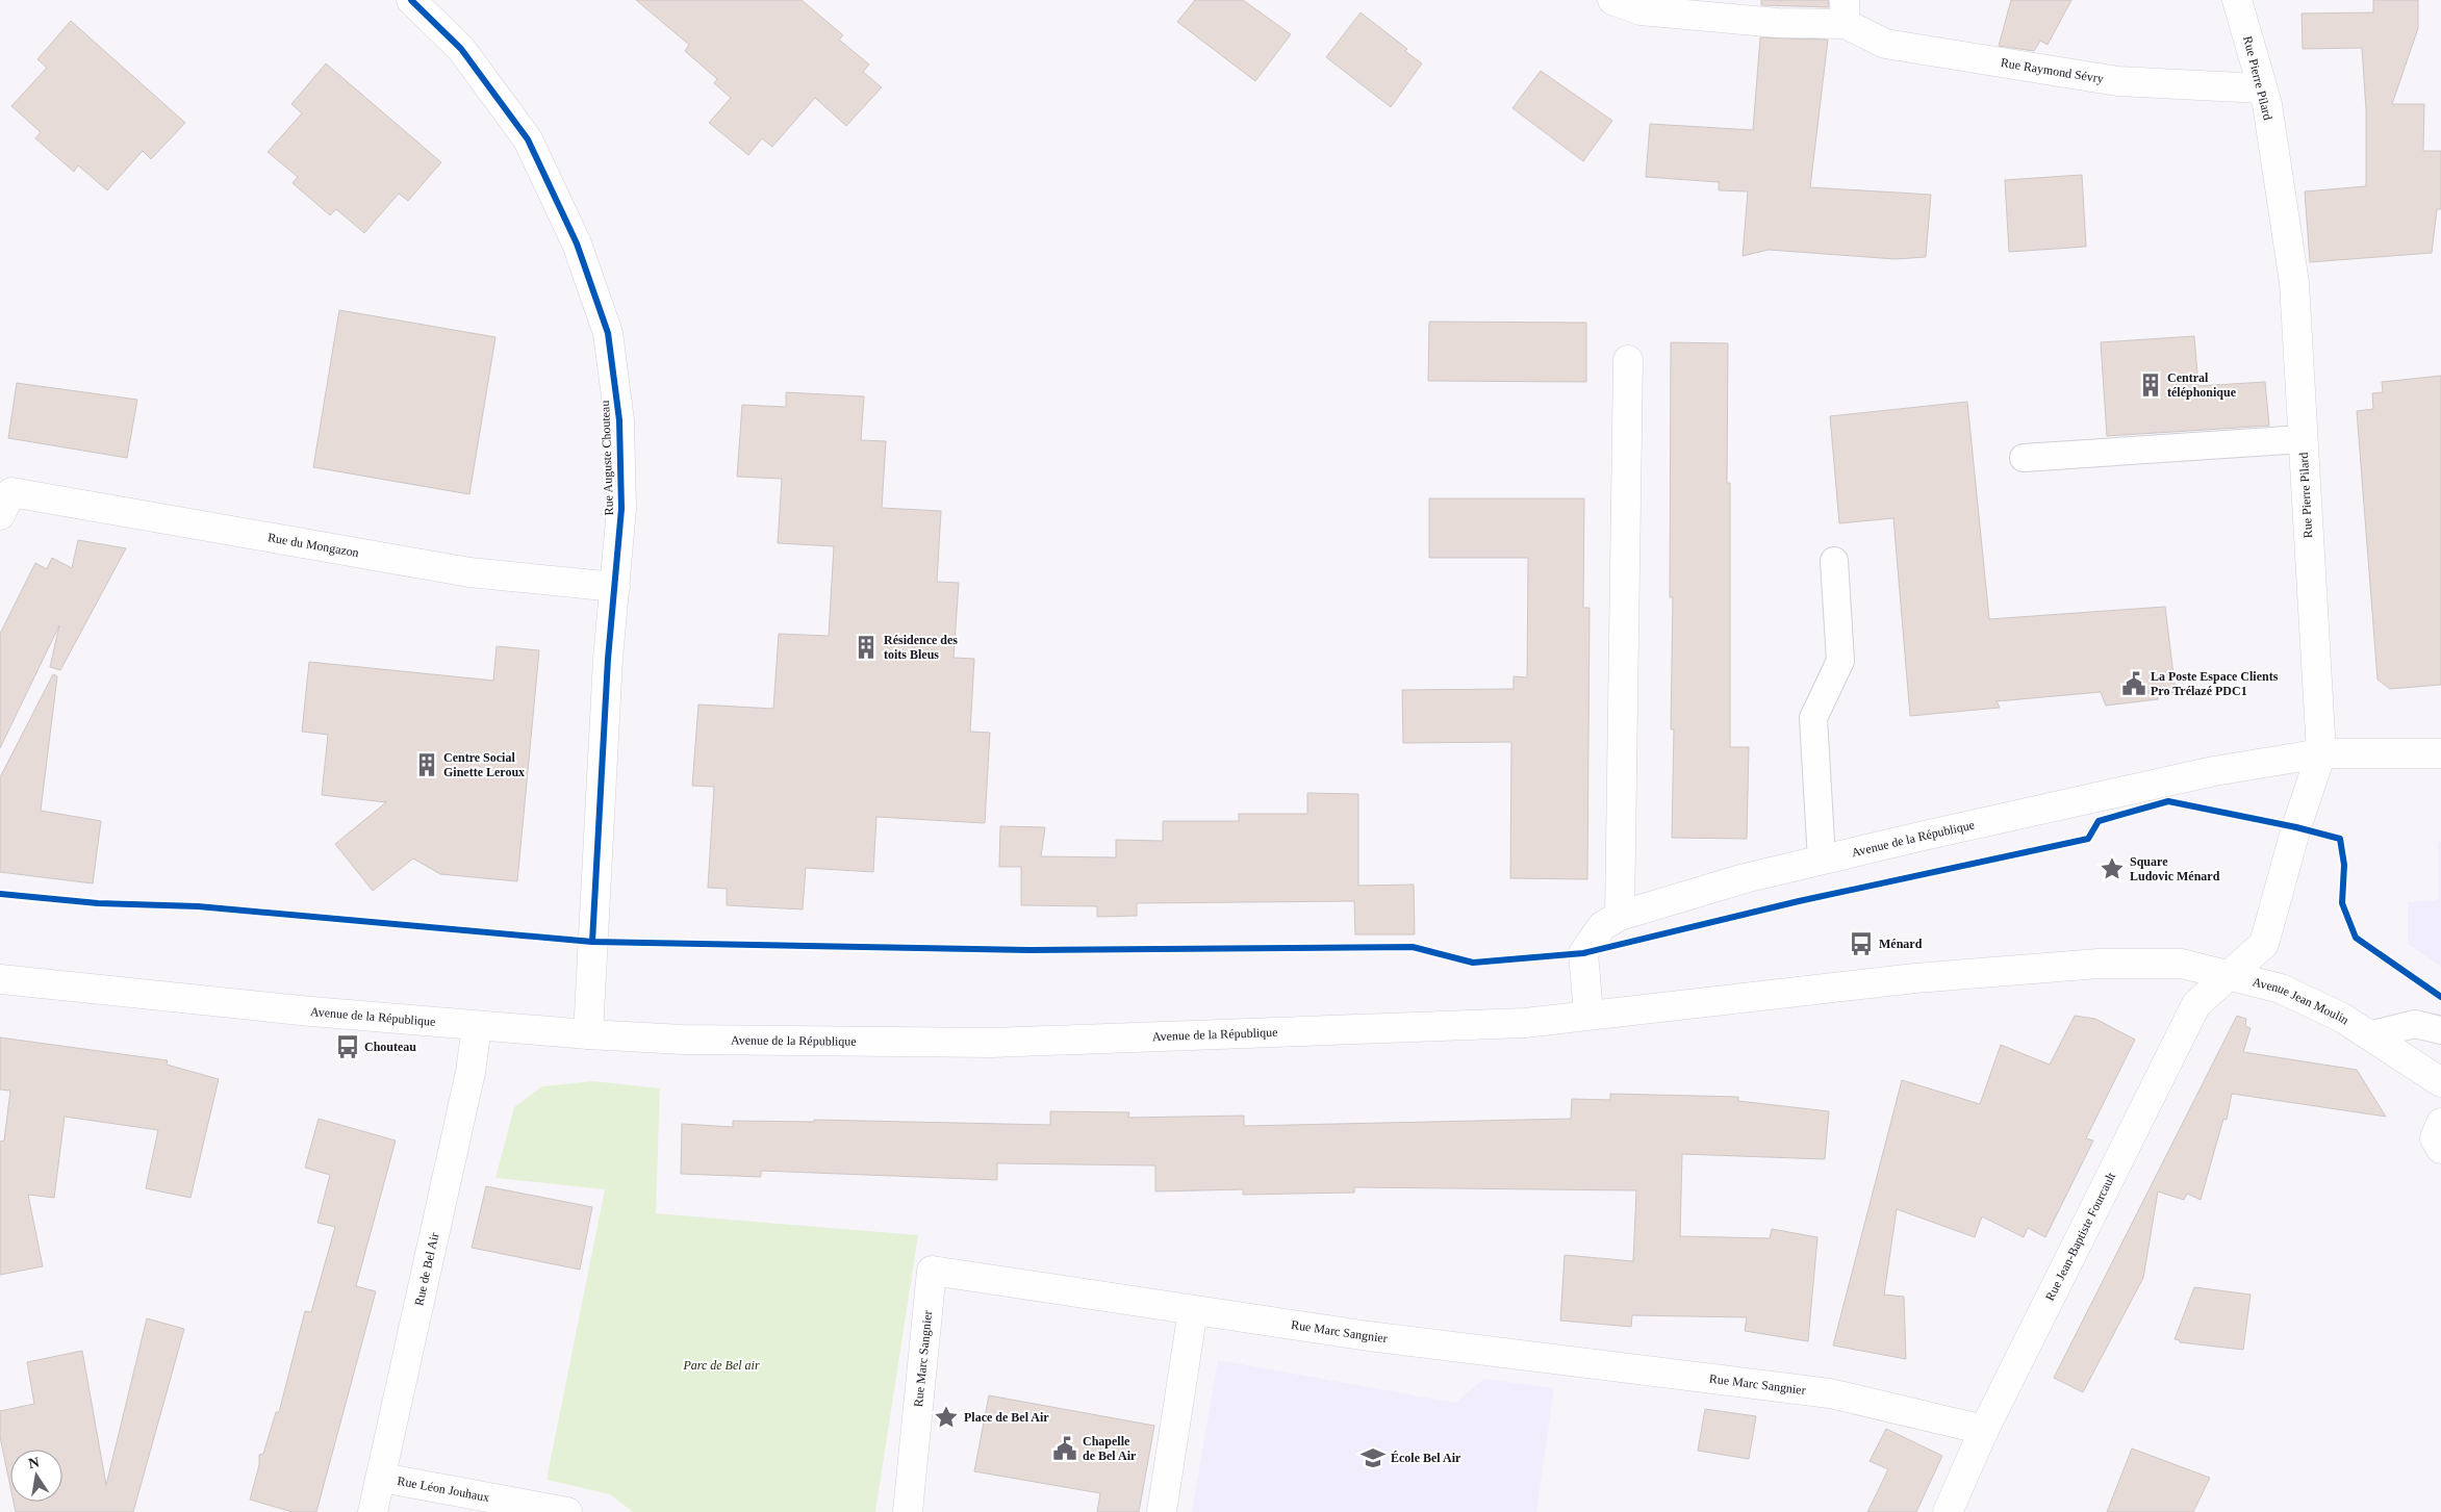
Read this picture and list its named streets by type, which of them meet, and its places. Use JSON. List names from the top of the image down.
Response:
{
  "streets": {
    "street": [
      "Rue Raymond Sévry",
      "Rue Pierre Pilard",
      "Rue Auguste Chouteau",
      "Rue du Mongazon",
      "Avenue de la République",
      "Avenue Jean Moulin",
      "Rue Jean-Baptiste Fourcault",
      "Rue de Bel Air",
      "Rue Marc Sangnier",
      "Rue Léon Jouhaux"
    ]
  },
  "crossings": [
    ["Rue Raymond Sévry", "Rue Pierre Pilard"],
    ["Rue Pierre Pilard", "Avenue de la République"],
    ["Rue Pierre Pilard", "Avenue Jean Moulin"],
    ["Rue Pierre Pilard", "Rue Jean-Baptiste Fourcault"],
    ["Rue Auguste Chouteau", "Rue du Mongazon"],
    ["Rue Auguste Chouteau", "Avenue de la République"],
    ["Avenue de la République", "Avenue Jean Moulin"],
    ["Avenue de la République", "Rue Jean-Baptiste Fourcault"],
    ["Avenue de la République", "Rue de Bel Air"],
    ["Avenue Jean Moulin", "Rue Jean-Baptiste Fourcault"],
    ["Rue Jean-Baptiste Fourcault", "Rue Marc Sangnier"],
    ["Rue de Bel Air", "Rue Léon Jouhaux"]
  ],
  "parks": ["Parc de Bel air"],
  "places": {
    "building": ["Central téléphonique", "Résidence des toits Bleus", "Centre Social Ginette Leroux"],
    "public building": ["La Poste Espace Clients Pro Trélazé PDC1", "Chapelle de Bel Air"],
    "place": ["Square Ludovic Ménard", "Place de Bel Air"],
    "bus stop": ["Ménard", "Chouteau"],
    "school or university": ["École Bel Air"]
  },
  "north": "top"
}
